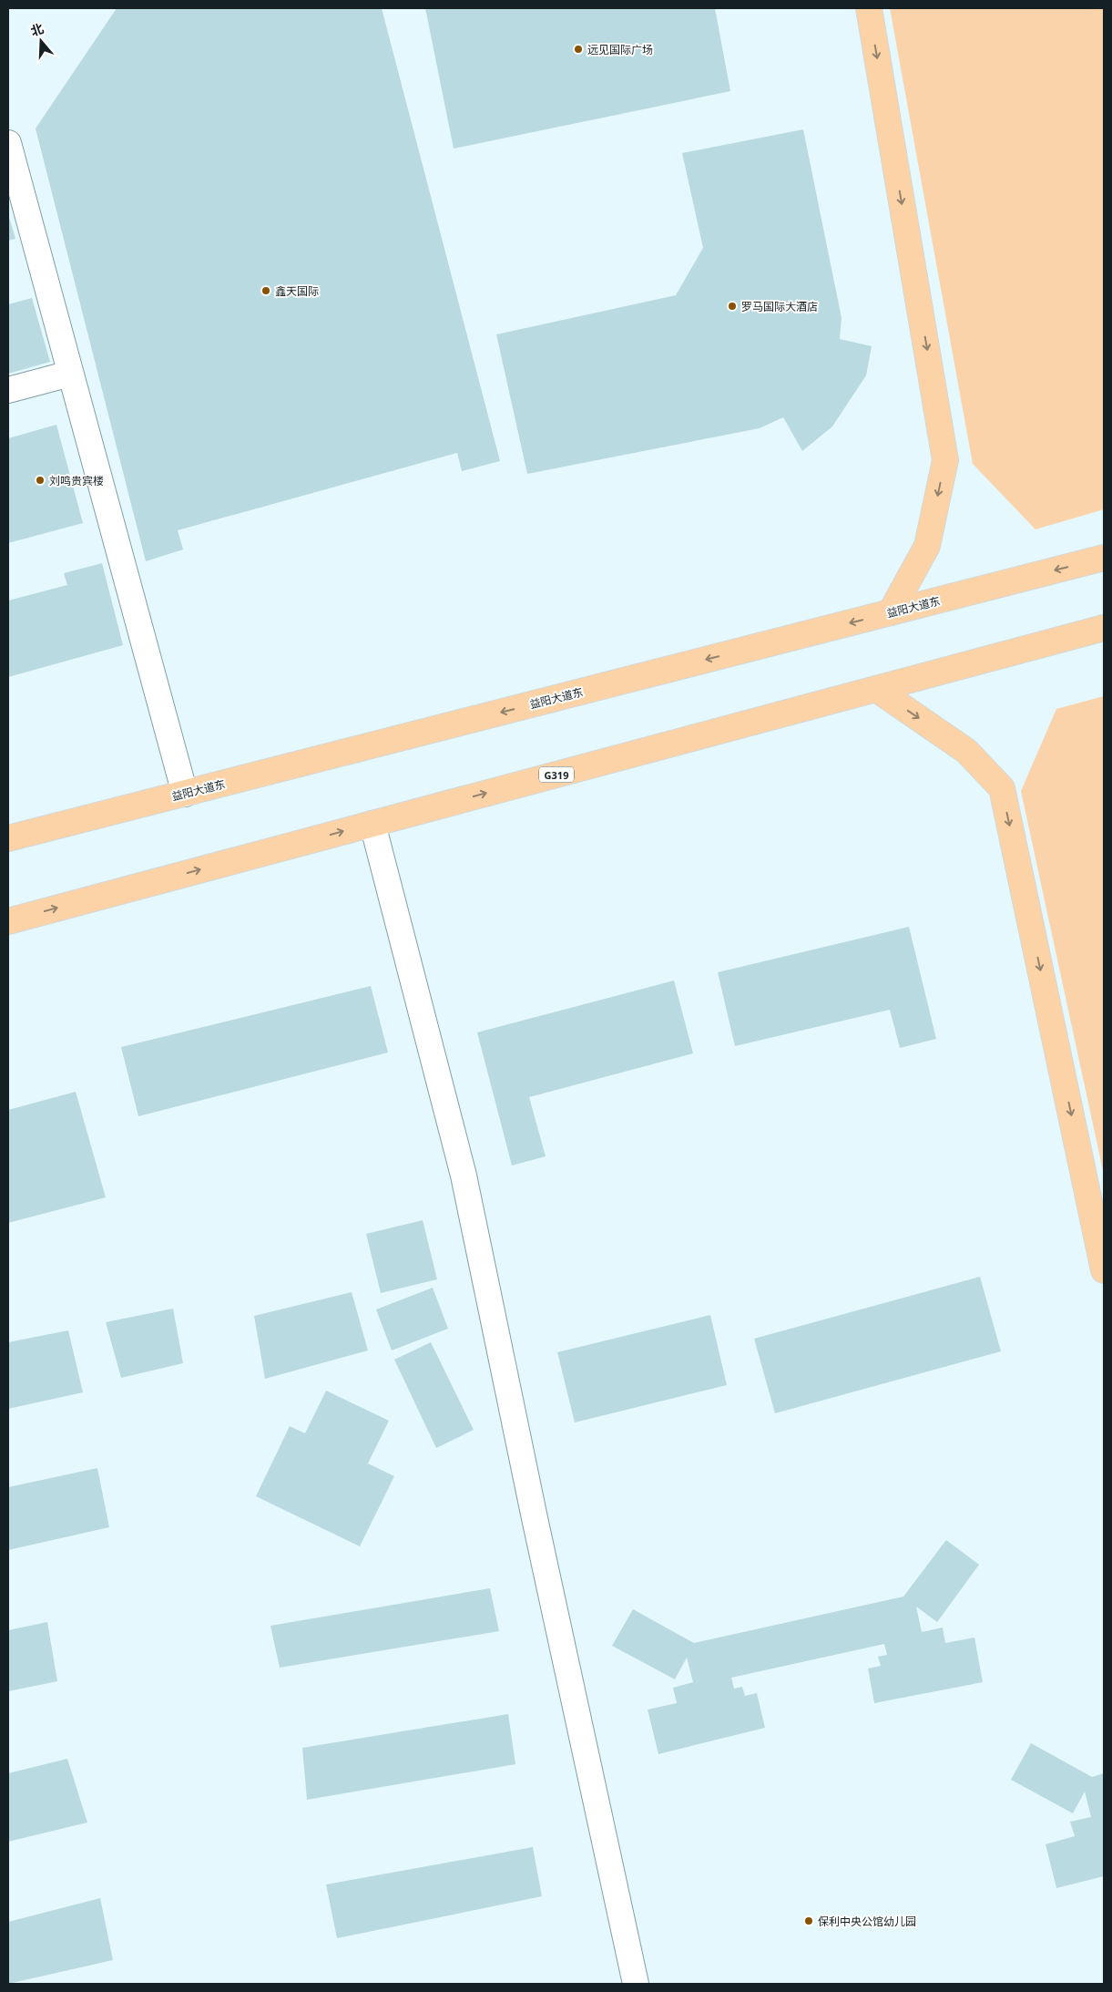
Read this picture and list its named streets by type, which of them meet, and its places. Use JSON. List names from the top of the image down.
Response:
{
  "streets": {
    "main road": ["益阳大道东", "G319"]
  },
  "places": [
    "远见国际广场",
    "鑫天国际",
    "罗马国际大酒店",
    "刘鸣贵宾楼",
    "保利中央公馆幼儿园"
  ],
  "north": "top"
}
